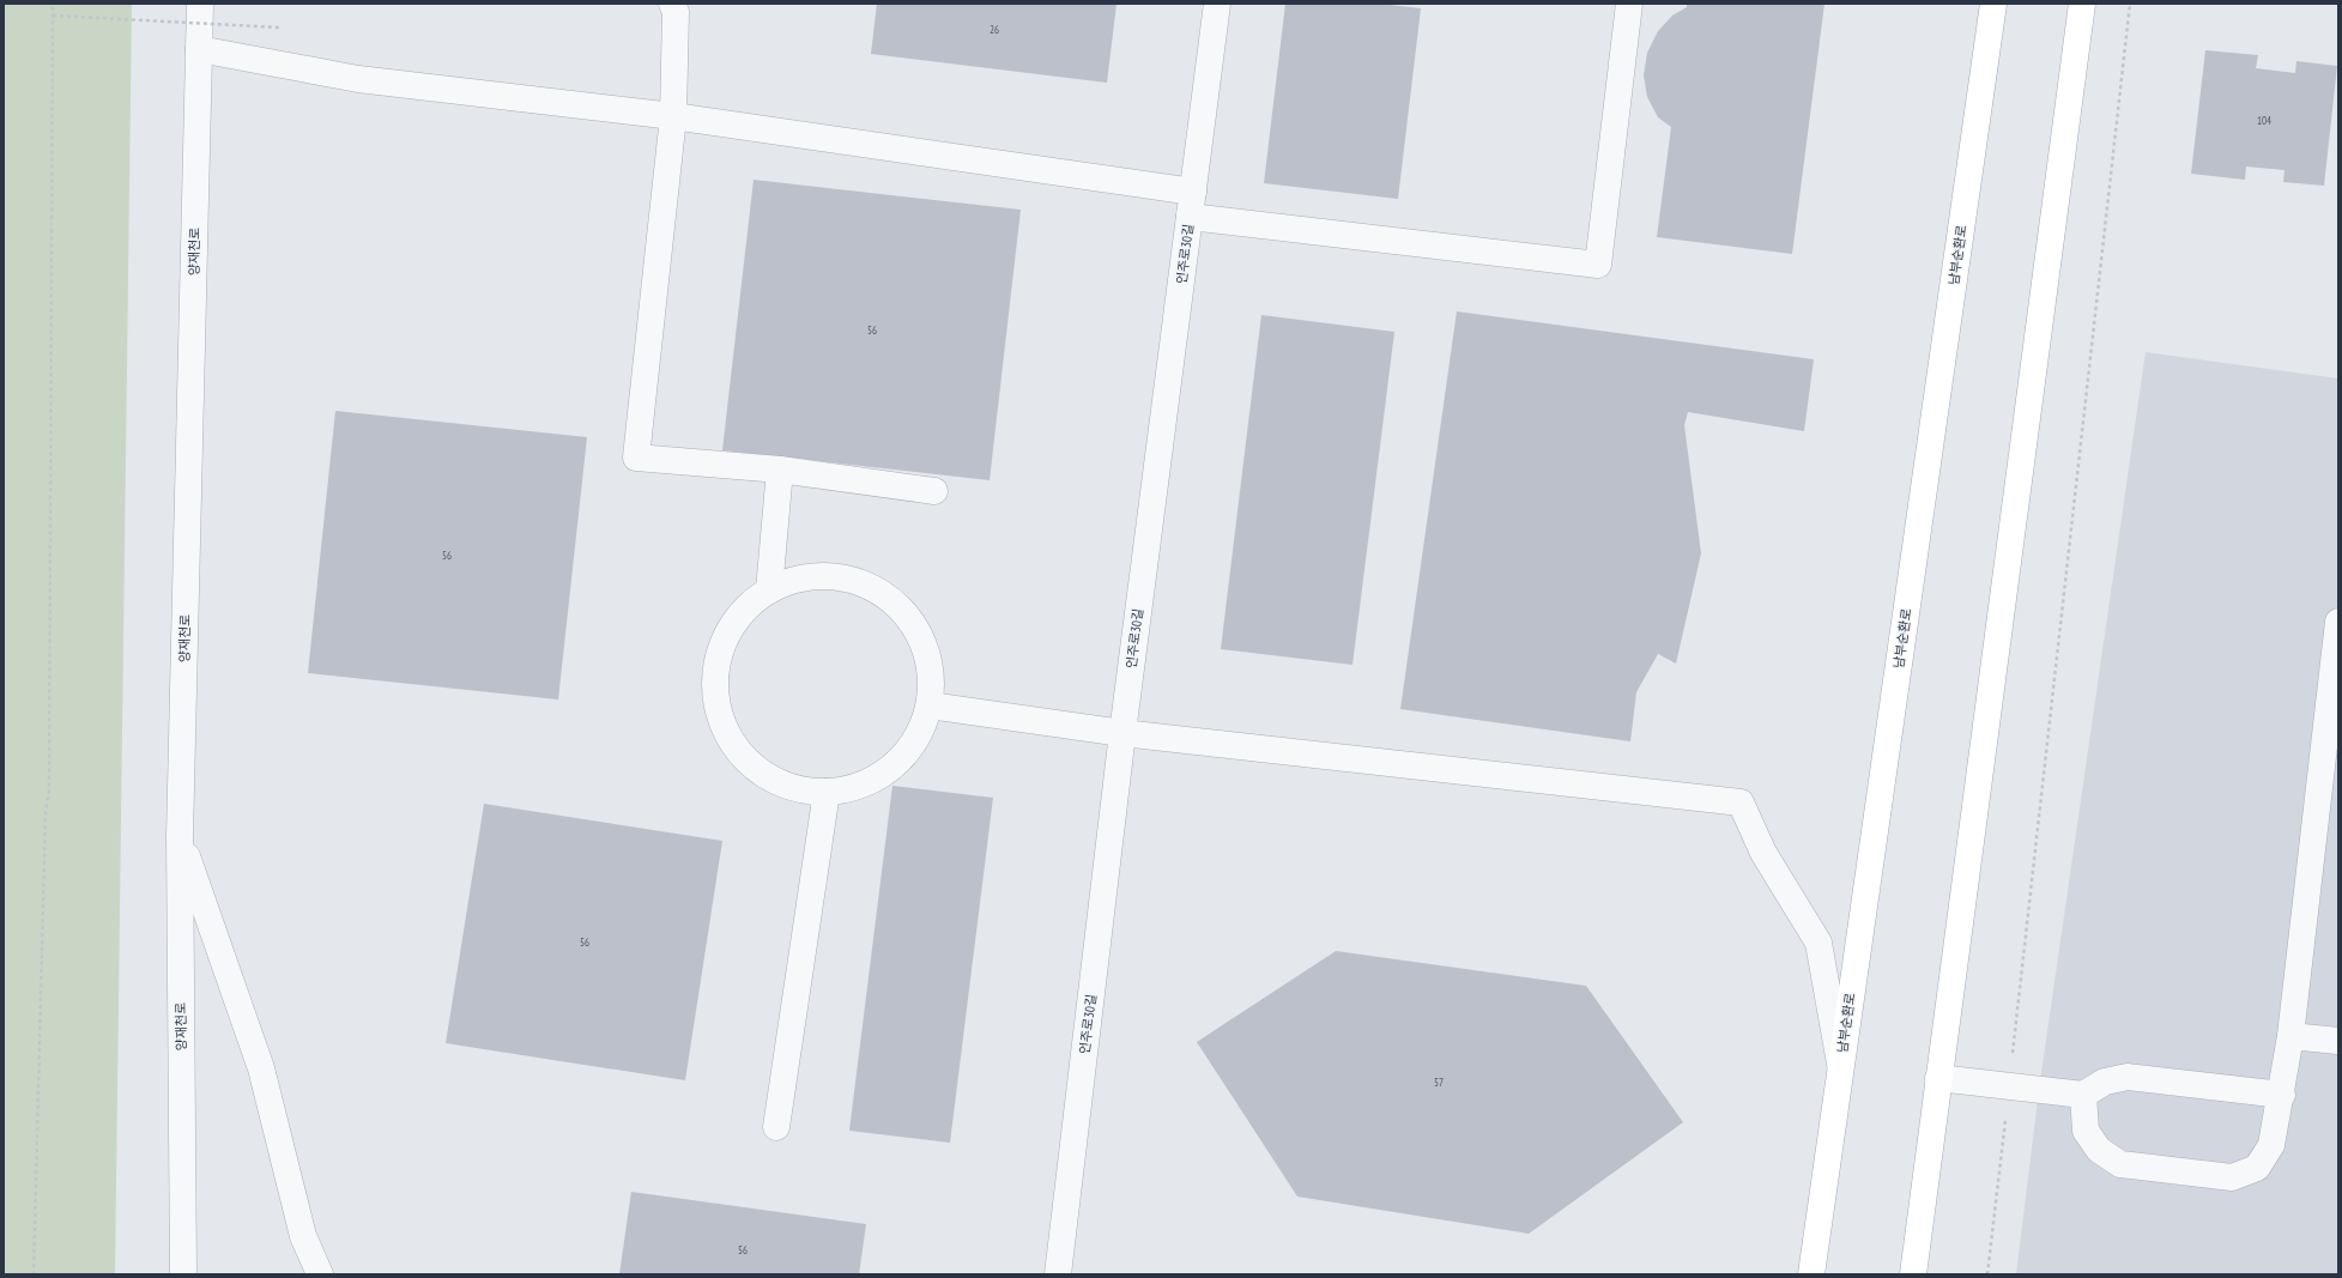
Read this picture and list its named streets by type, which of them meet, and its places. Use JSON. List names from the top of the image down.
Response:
{
  "streets": {
    "main road": ["남부순환로"],
    "street": ["양재천로", "언주로30길"]
  },
  "house_numbers": [
    "26",
    "104",
    "56",
    "56",
    "56",
    "57",
    "56"
  ]
}
